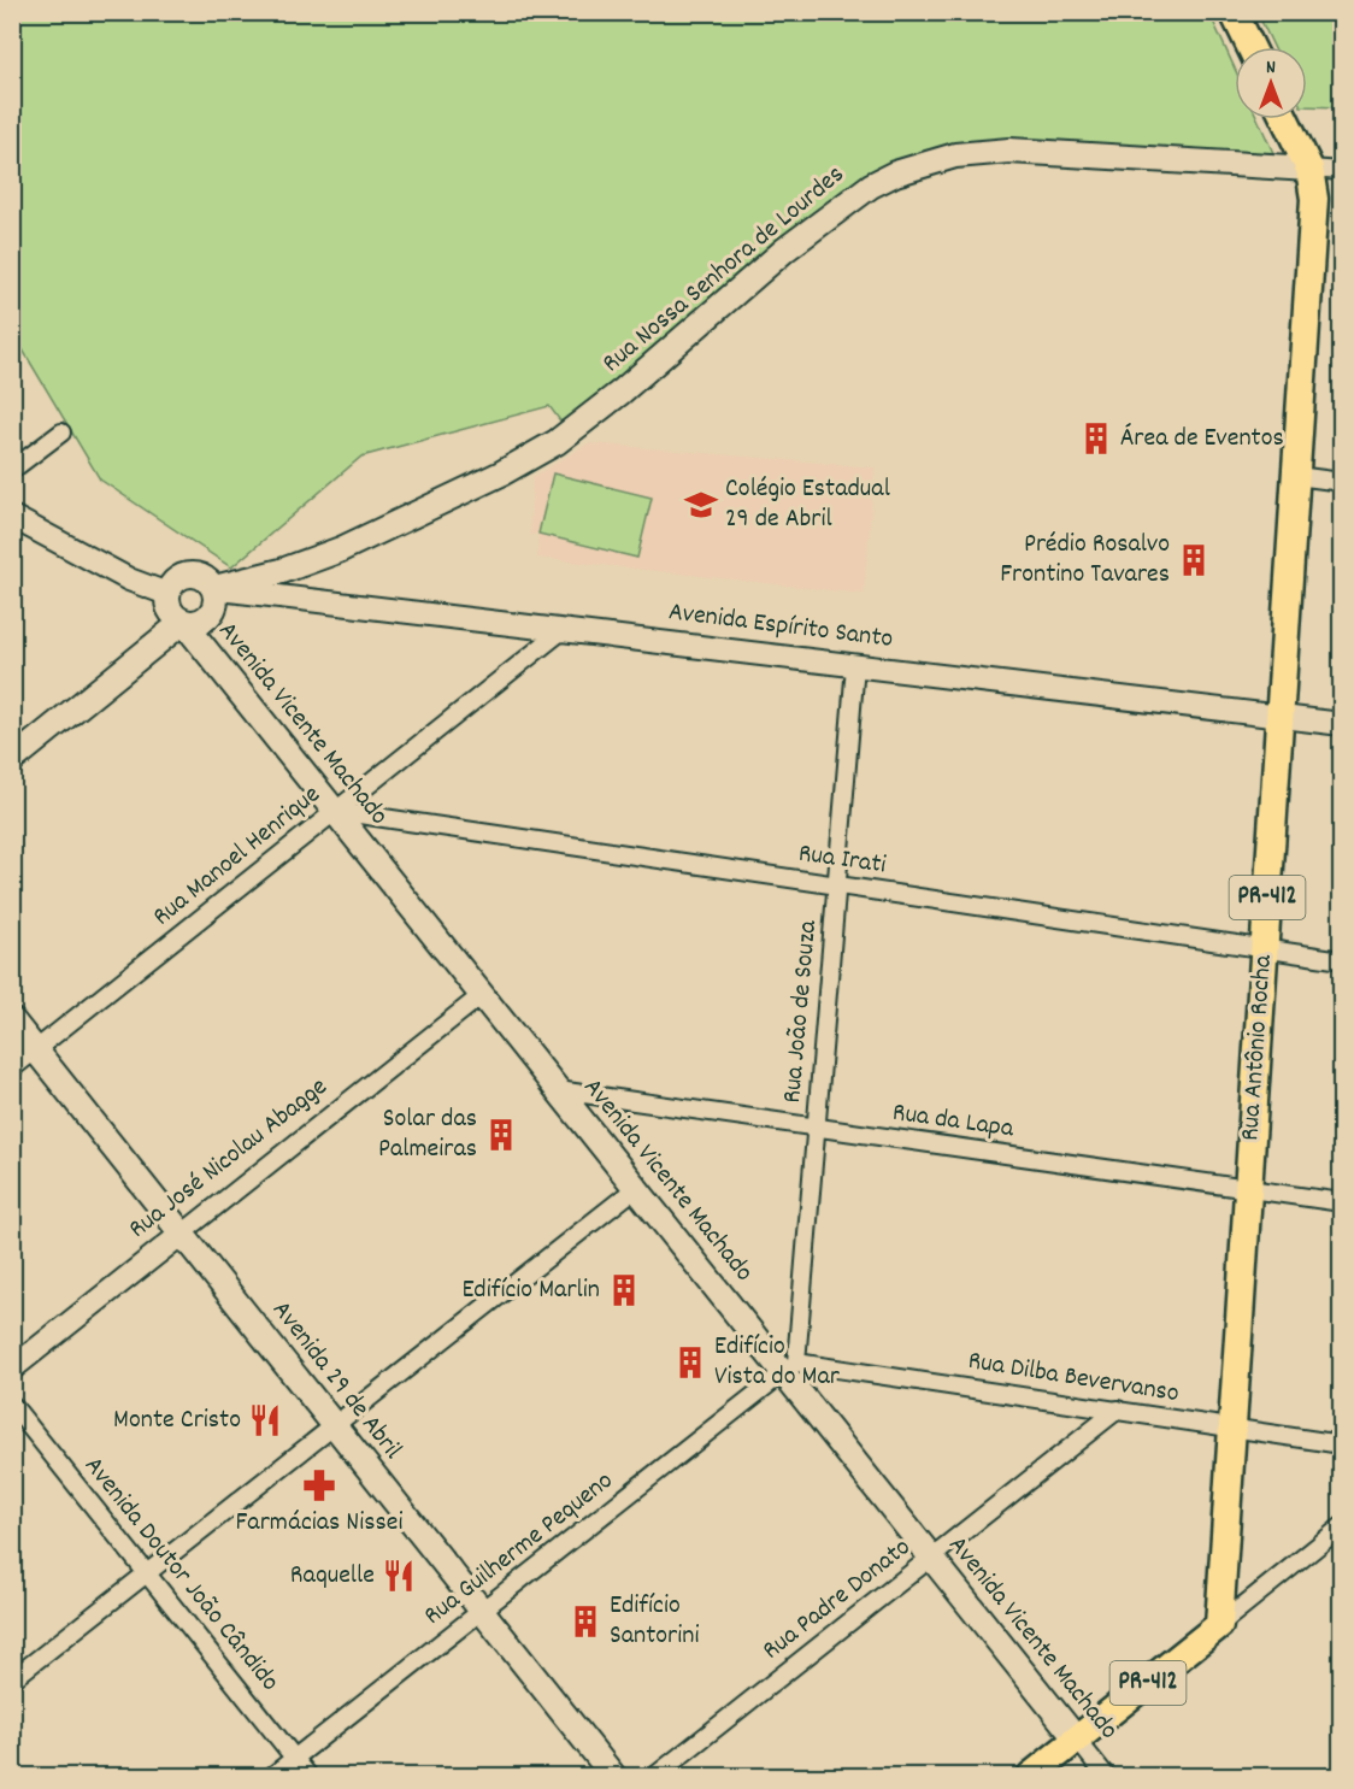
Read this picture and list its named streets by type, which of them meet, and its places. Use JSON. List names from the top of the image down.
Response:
{
  "streets": {
    "main road": [
      "Rua Nossa Senhora de Lourdes",
      "Avenida Vicente Machado",
      "PR-412",
      "Rua Antônio Rocha",
      "Avenida 29 de Abril"
    ],
    "street": [
      "Avenida Espírito Santo",
      "Rua Manoel Henrique",
      "Rua Irati",
      "Rua João de Souza",
      "Rua da Lapa",
      "Rua José Nicolau Abagge",
      "Rua Dilba Bevervanso",
      "Rua Guilherme Pequeno",
      "Avenida Doutor João Cândido",
      "Rua Padre Donato"
    ]
  },
  "crossings": [
    ["Rua Nossa Senhora de Lourdes", "Avenida Espírito Santo"],
    ["Rua Nossa Senhora de Lourdes", "Avenida Vicente Machado"],
    ["Rua Nossa Senhora de Lourdes", "PR-412"],
    ["Rua Nossa Senhora de Lourdes", "Rua Antônio Rocha"],
    ["Avenida Espírito Santo", "Avenida Vicente Machado"],
    ["Avenida Espírito Santo", "Rua Manoel Henrique"],
    ["Avenida Espírito Santo", "Rua João de Souza"],
    ["Avenida Espírito Santo", "Rua Antônio Rocha"],
    ["Avenida Vicente Machado", "Rua Manoel Henrique"],
    ["Avenida Vicente Machado", "Rua Irati"],
    ["Avenida Vicente Machado", "PR-412"],
    ["Avenida Vicente Machado", "Rua João de Souza"],
    ["Avenida Vicente Machado", "Rua da Lapa"],
    ["Avenida Vicente Machado", "Rua José Nicolau Abagge"],
    ["Avenida Vicente Machado", "Rua Dilba Bevervanso"],
    ["Avenida Vicente Machado", "Rua Guilherme Pequeno"],
    ["Avenida Vicente Machado", "Rua Padre Donato"],
    ["Rua Manoel Henrique", "Rua Irati"],
    ["Rua Manoel Henrique", "Avenida 29 de Abril"],
    ["Rua Irati", "Rua João de Souza"],
    ["Rua Irati", "Rua Antônio Rocha"],
    ["PR-412", "Rua Antônio Rocha"],
    ["Rua João de Souza", "Rua da Lapa"],
    ["Rua João de Souza", "Rua Dilba Bevervanso"],
    ["Rua João de Souza", "Rua Guilherme Pequeno"],
    ["Rua Antônio Rocha", "Rua da Lapa"],
    ["Rua Antônio Rocha", "Rua Dilba Bevervanso"],
    ["Rua José Nicolau Abagge", "Avenida 29 de Abril"],
    ["Rua Dilba Bevervanso", "Rua Guilherme Pequeno"],
    ["Rua Dilba Bevervanso", "Rua Padre Donato"],
    ["Avenida 29 de Abril", "Rua Guilherme Pequeno"],
    ["Rua Guilherme Pequeno", "Avenida Doutor João Cândido"]
  ],
  "places": {
    "building": [
      "Área de Eventos",
      "Prédio Rosalvo Frontino Tavares",
      "Solar das Palmeiras",
      "Edifício Marlin",
      "Edifício Vista do Mar",
      "Edifício Santorini"
    ],
    "school or university": ["Colégio Estadual 29 de Abril"],
    "restaurant": ["Monte Cristo", "Raquelle"],
    "pharmacy": ["Farmácias Nissei"]
  },
  "north": "top"
}
